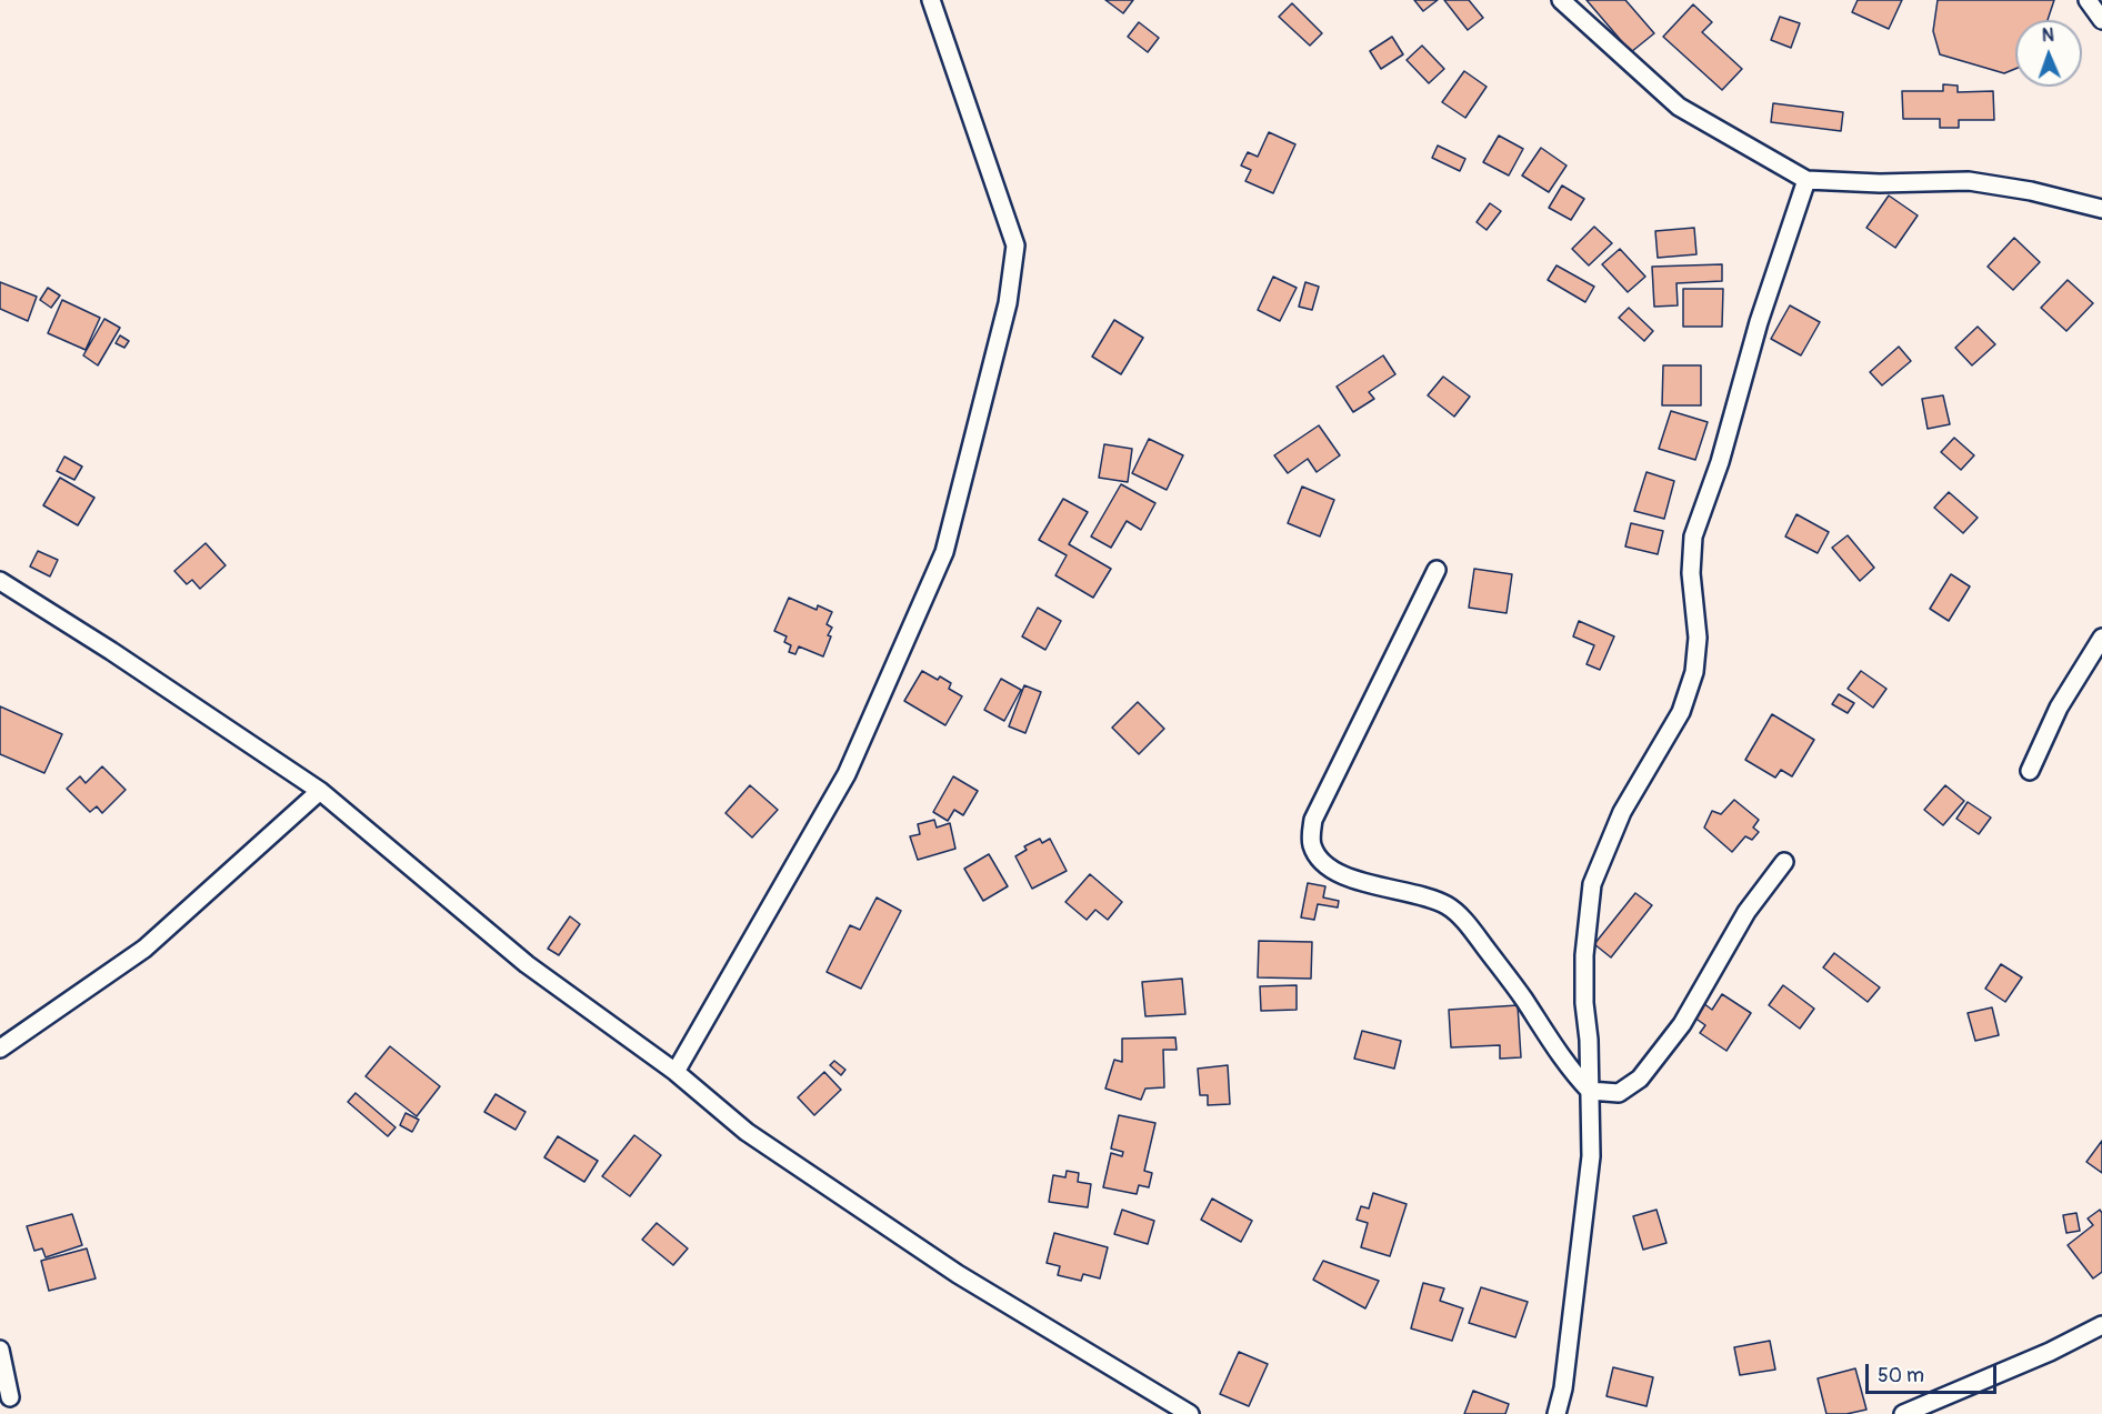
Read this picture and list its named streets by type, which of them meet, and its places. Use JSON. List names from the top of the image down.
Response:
{
  "scale_bar": "50 m",
  "north": "top"
}
